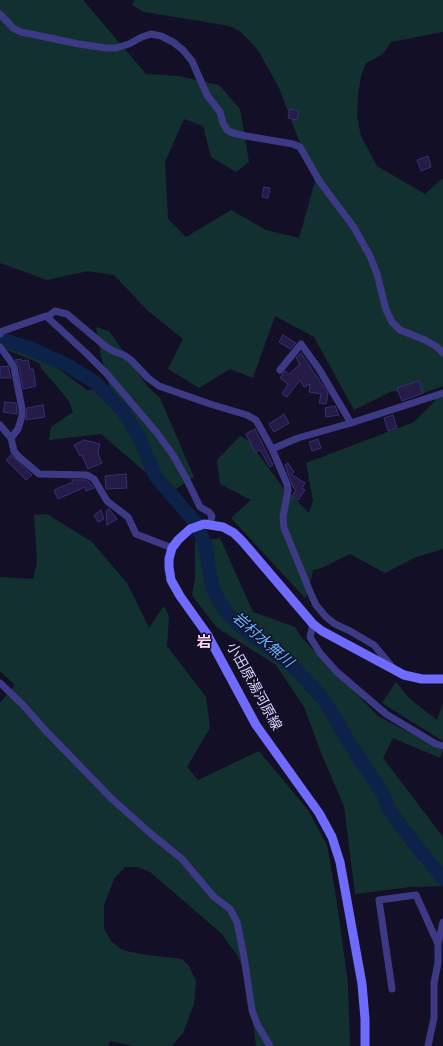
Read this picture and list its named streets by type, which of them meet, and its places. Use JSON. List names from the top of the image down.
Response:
{
  "streets": {
    "main road": ["小田原湯河原線"]
  },
  "districts": ["岩"],
  "water": ["岩村水無川"]
}
